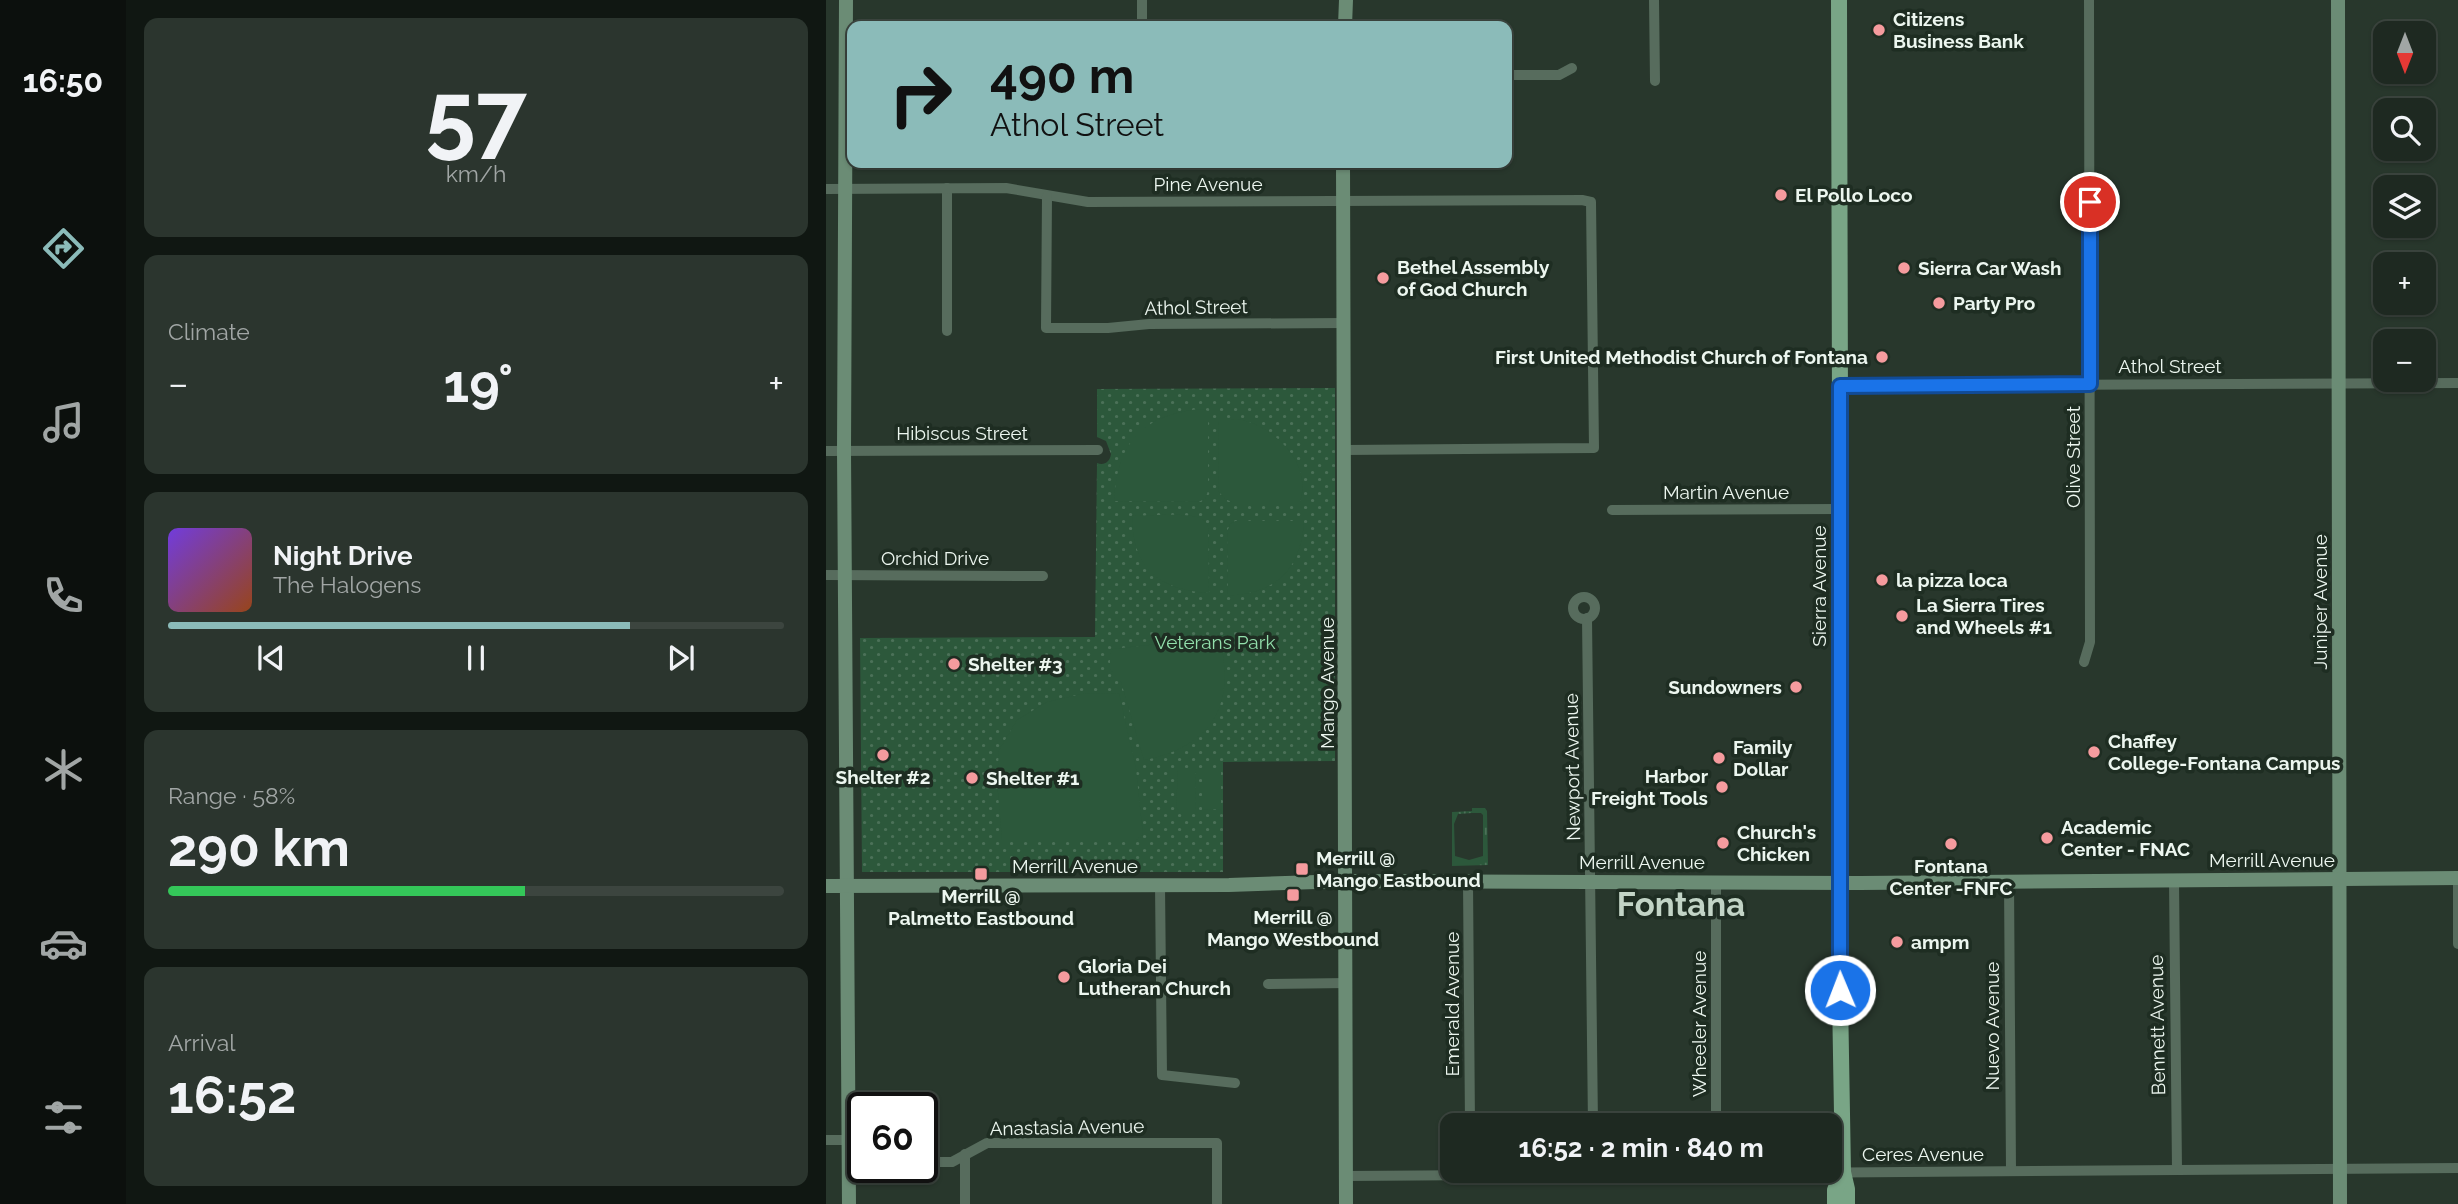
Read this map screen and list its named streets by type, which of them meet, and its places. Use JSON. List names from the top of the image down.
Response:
{
  "streets": {
    "main road": ["Sierra Avenue"],
    "street": [
      "Pine Avenue",
      "Athol Street",
      "Hibiscus Street",
      "Olive Street",
      "Martin Avenue",
      "Orchid Drive",
      "Juniper Avenue",
      "Mango Avenue",
      "Newport Avenue",
      "Merrill Avenue",
      "Emerald Avenue",
      "Wheeler Avenue",
      "Bennett Avenue",
      "Nuevo Avenue",
      "Anastasia Avenue",
      "Ceres Avenue"
    ]
  },
  "crossings": [
    ["Pine Avenue", "Athol Street"],
    ["Pine Avenue", "Mango Avenue"],
    ["Athol Street", "Olive Street"],
    ["Athol Street", "Sierra Avenue"],
    ["Athol Street", "Juniper Avenue"],
    ["Athol Street", "Mango Avenue"],
    ["Martin Avenue", "Sierra Avenue"],
    ["Sierra Avenue", "Merrill Avenue"],
    ["Sierra Avenue", "Ceres Avenue"],
    ["Juniper Avenue", "Merrill Avenue"],
    ["Juniper Avenue", "Ceres Avenue"],
    ["Mango Avenue", "Merrill Avenue"],
    ["Mango Avenue", "Ceres Avenue"],
    ["Newport Avenue", "Merrill Avenue"],
    ["Merrill Avenue", "Emerald Avenue"],
    ["Merrill Avenue", "Wheeler Avenue"],
    ["Merrill Avenue", "Bennett Avenue"],
    ["Merrill Avenue", "Nuevo Avenue"],
    ["Bennett Avenue", "Ceres Avenue"],
    ["Nuevo Avenue", "Ceres Avenue"]
  ],
  "districts": ["Fontana"],
  "parks": ["Veterans Park"],
  "places": {
    "other": [
      "Citizens Business Bank",
      "El Pollo Loco",
      "Sierra Car Wash",
      "Bethel Assembly of God Church",
      "Party Pro",
      "First United Methodist Church of Fontana",
      "la pizza loca",
      "La Sierra Tires and Wheels #1",
      "Shelter #3",
      "Sundowners",
      "Chaffey College-Fontana Campus",
      "Shelter #2",
      "Family Dollar",
      "Shelter #1",
      "Harbor Freight Tools",
      "Academic Center - FNAC",
      "Church's Chicken",
      "Fontana Center -FNFC",
      "ampm",
      "Gloria Dei Lutheran Church"
    ],
    "transit": ["Merrill @ Mango Eastbound", "Merrill @ Palmetto Eastbound", "Merrill @ Mango Westbound"]
  },
  "north": "bottom",
  "page": {
    "tabs": "16:50",
    "tile": [
      ["57", "km/h"],
      "Climate",
      ["Range · 58%", "290 km"],
      ["Arrival", "16:52"]
    ],
    "map_buttons": ["+", "−"],
    "turn": ["490 m", "Athol Street"],
    "heat": ["−", "19°", "+"],
    "song": ["Night Drive", "The Halogens"],
    "limit": "60",
    "trip": "16:52 · 2 min · 840 m"
  }
}
